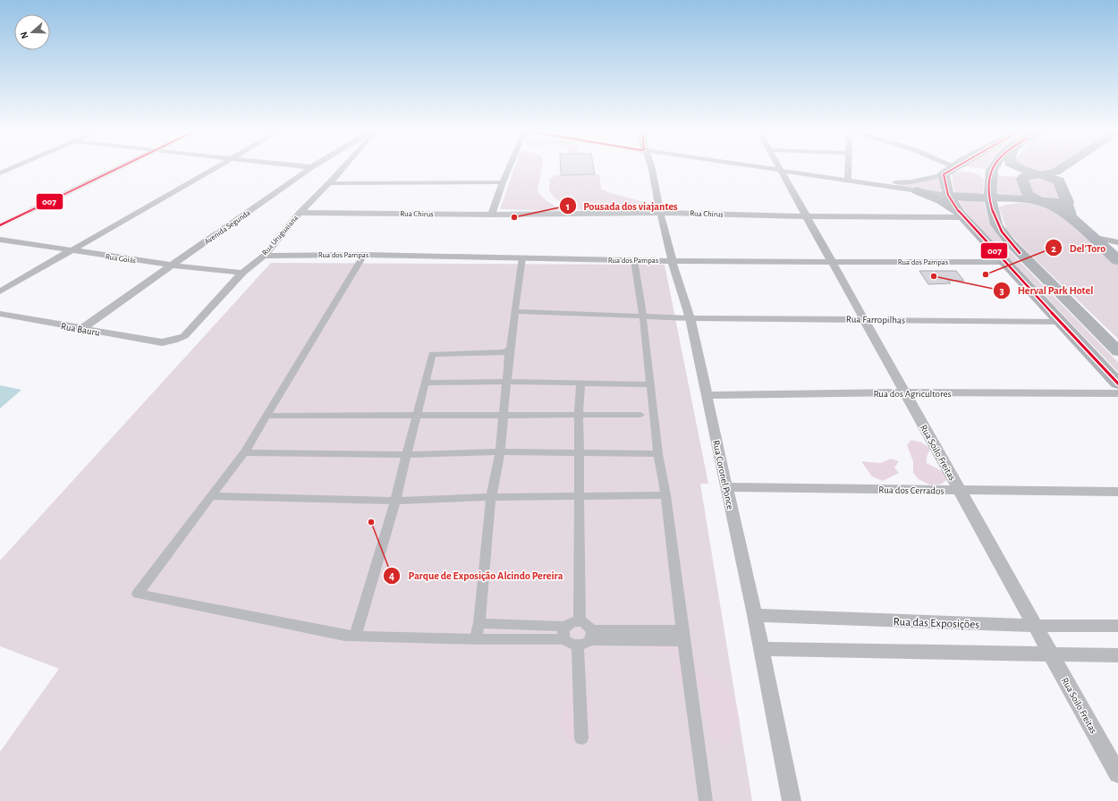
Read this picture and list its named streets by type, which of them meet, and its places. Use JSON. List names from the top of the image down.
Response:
{
  "streets": {
    "street": [
      "Rua Chirus",
      "Avenida Segunda",
      "Rua Uruguaiana",
      "Rua dos Pampas",
      "Rua Goiás",
      "Rua Farropilhas",
      "Rua Bauru",
      "Rua dos Agricultores",
      "Rua Soilo Freitas",
      "Rua Coronel Ponce",
      "Rua dos Cerrados",
      "Rua das Exposições"
    ]
  },
  "crossings": [
    ["Rua Chirus", "Rua Uruguaiana"],
    ["Rua Chirus", "Rua Soilo Freitas"],
    ["Rua Chirus", "Rua Coronel Ponce"],
    ["Avenida Segunda", "Rua Goiás"],
    ["Avenida Segunda", "Rua Bauru"],
    ["Rua Uruguaiana", "Rua dos Pampas"],
    ["Rua Uruguaiana", "Rua Goiás"],
    ["Rua Uruguaiana", "Rua Bauru"],
    ["Rua dos Pampas", "Rua Soilo Freitas"],
    ["Rua dos Pampas", "Rua Coronel Ponce"],
    ["Rua Farropilhas", "Rua Soilo Freitas"],
    ["Rua Farropilhas", "Rua Coronel Ponce"],
    ["Rua dos Agricultores", "Rua Soilo Freitas"],
    ["Rua dos Agricultores", "Rua Coronel Ponce"],
    ["Rua Soilo Freitas", "Rua dos Cerrados"],
    ["Rua Soilo Freitas", "Rua das Exposições"],
    ["Rua Coronel Ponce", "Rua dos Cerrados"],
    ["Rua Coronel Ponce", "Rua das Exposições"]
  ],
  "places": [
    "Pousada dos viajantes",
    "Del'Toro",
    "Herval Park Hotel",
    "Parque de Exposição Alcindo Pereira"
  ],
  "lines": ["transit line 007"],
  "north": "left"
}
